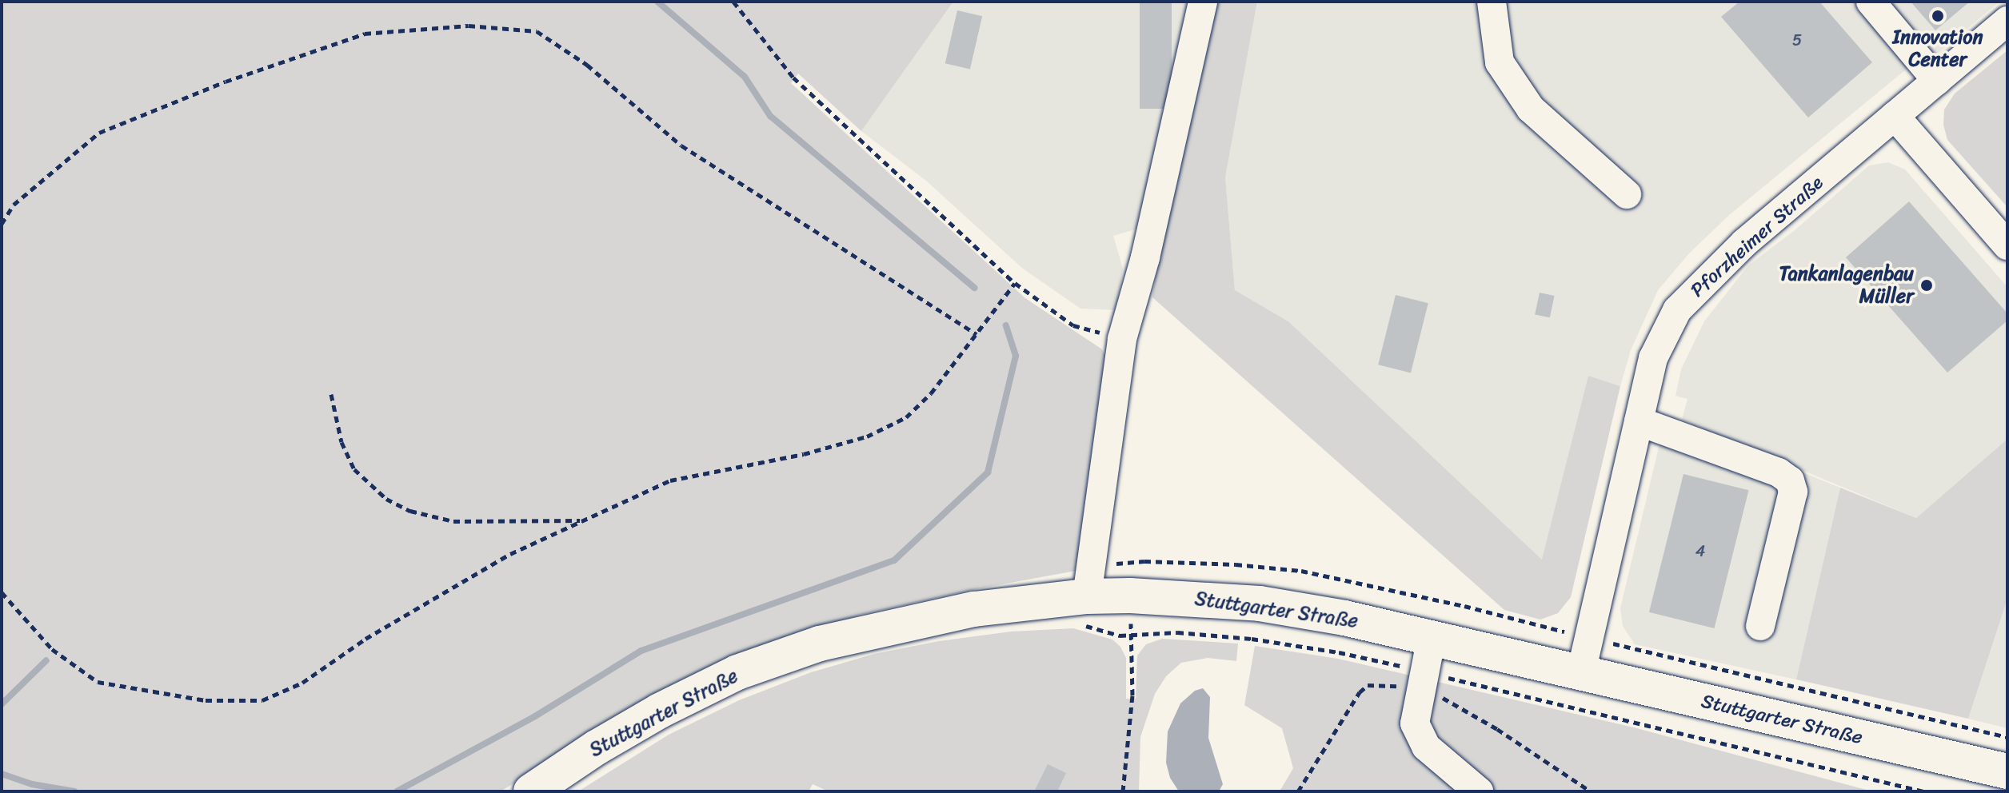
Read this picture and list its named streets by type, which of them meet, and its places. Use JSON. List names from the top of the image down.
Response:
{
  "streets": {
    "main road": ["Stuttgarter Straße"],
    "street": ["Pforzheimer Straße"]
  },
  "crossings": [
    ["Pforzheimer Straße", "Stuttgarter Straße"]
  ],
  "places": ["Innovation Center", "Tankanlagenbau Müller"],
  "house_numbers": ["5", "4"]
}
